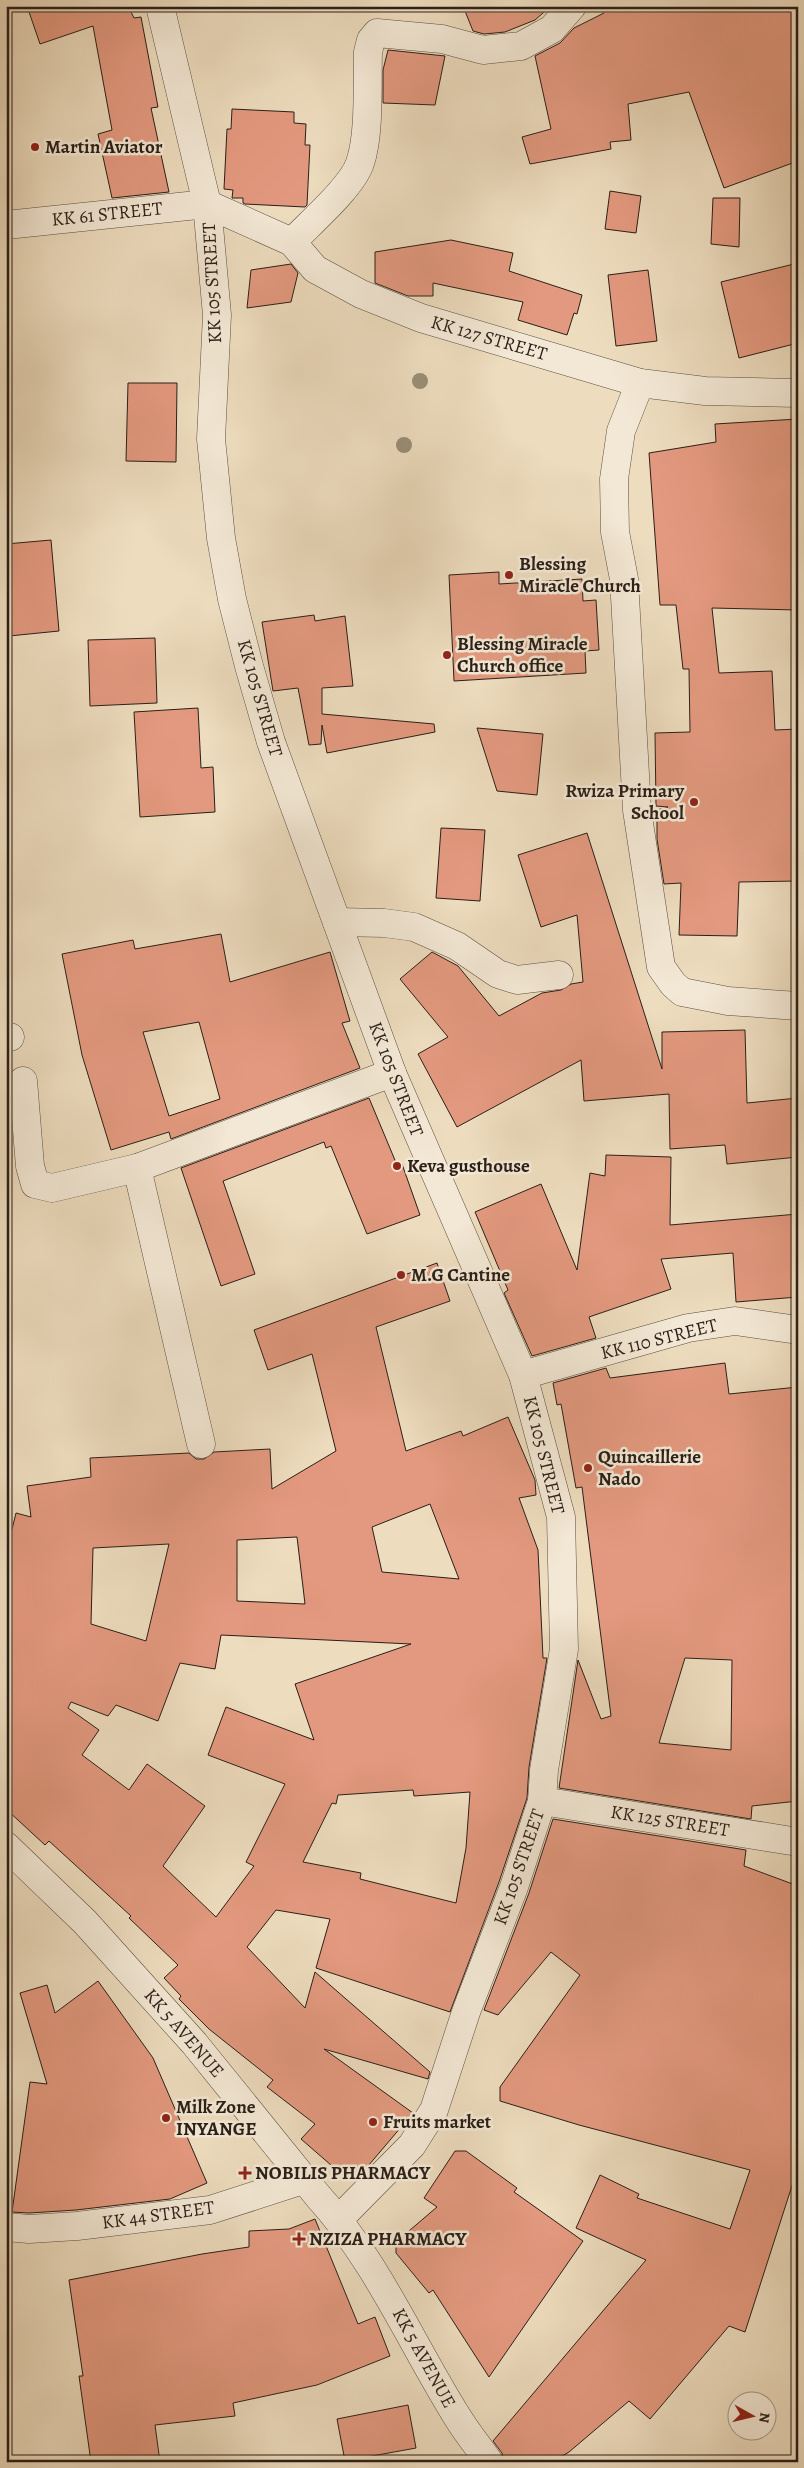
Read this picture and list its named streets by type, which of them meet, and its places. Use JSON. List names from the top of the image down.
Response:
{
  "streets": {
    "street": [
      "KK 61 STREET",
      "KK 105 STREET",
      "KK 127 STREET",
      "KK 110 STREET",
      "KK 125 STREET",
      "KK 5 AVENUE",
      "KK 44 STREET"
    ]
  },
  "crossings": [
    ["KK 61 STREET", "KK 105 STREET"],
    ["KK 61 STREET", "KK 127 STREET"],
    ["KK 105 STREET", "KK 127 STREET"],
    ["KK 105 STREET", "KK 110 STREET"],
    ["KK 105 STREET", "KK 125 STREET"],
    ["KK 105 STREET", "KK 5 AVENUE"],
    ["KK 5 AVENUE", "KK 44 STREET"]
  ],
  "places": {
    "other": [
      "Martin Aviator",
      "Blessing Miracle Church",
      "Blessing Miracle Church office",
      "Rwiza Primary School",
      "Keva gusthouse",
      "M.G Cantine",
      "Quincaillerie Nado",
      "Milk Zone INYANGE",
      "Fruits market"
    ],
    "health": ["NOBILIS PHARMACY", "NZIZA PHARMACY"]
  },
  "north": "right"
}
